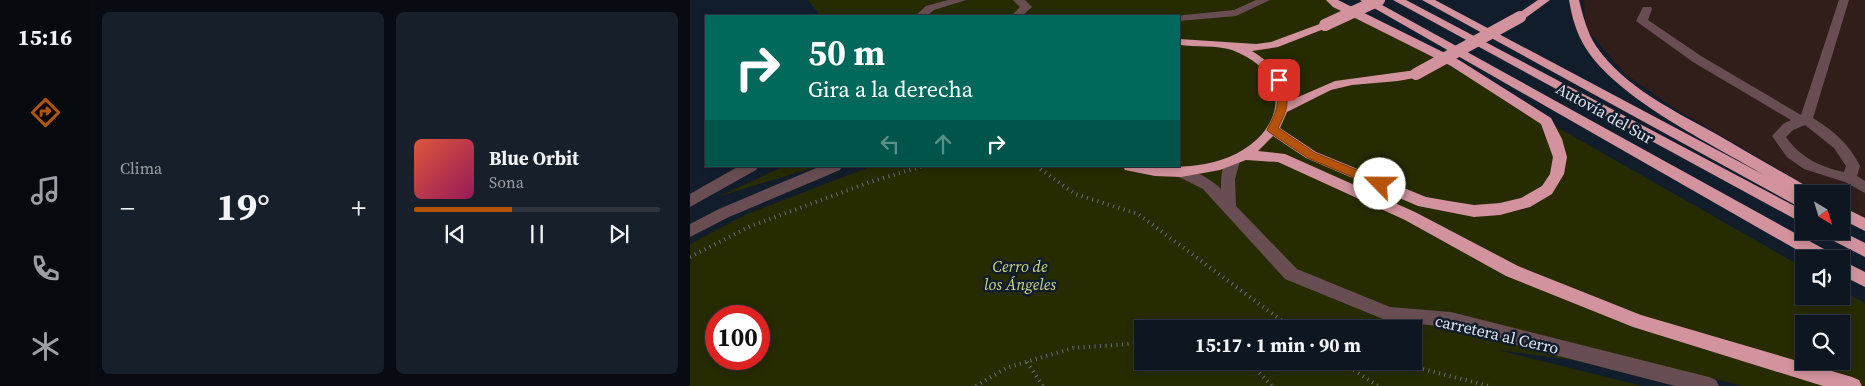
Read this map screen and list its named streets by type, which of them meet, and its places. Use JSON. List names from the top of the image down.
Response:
{
  "streets": {
    "highway": ["Autovía del Sur"],
    "street": ["carretera al Cerro"]
  },
  "parks": ["Cerro de los Ángeles"],
  "north": "bottom right",
  "page": {
    "tabs": "15:16",
    "tile": "Clima",
    "turn": ["50 m", "Gira a la derecha"],
    "song": ["Blue Orbit", "Sona"],
    "heat": ["−", "19°", "+"],
    "limit": "100",
    "trip": "15:17 · 1 min · 90 m"
  }
}
